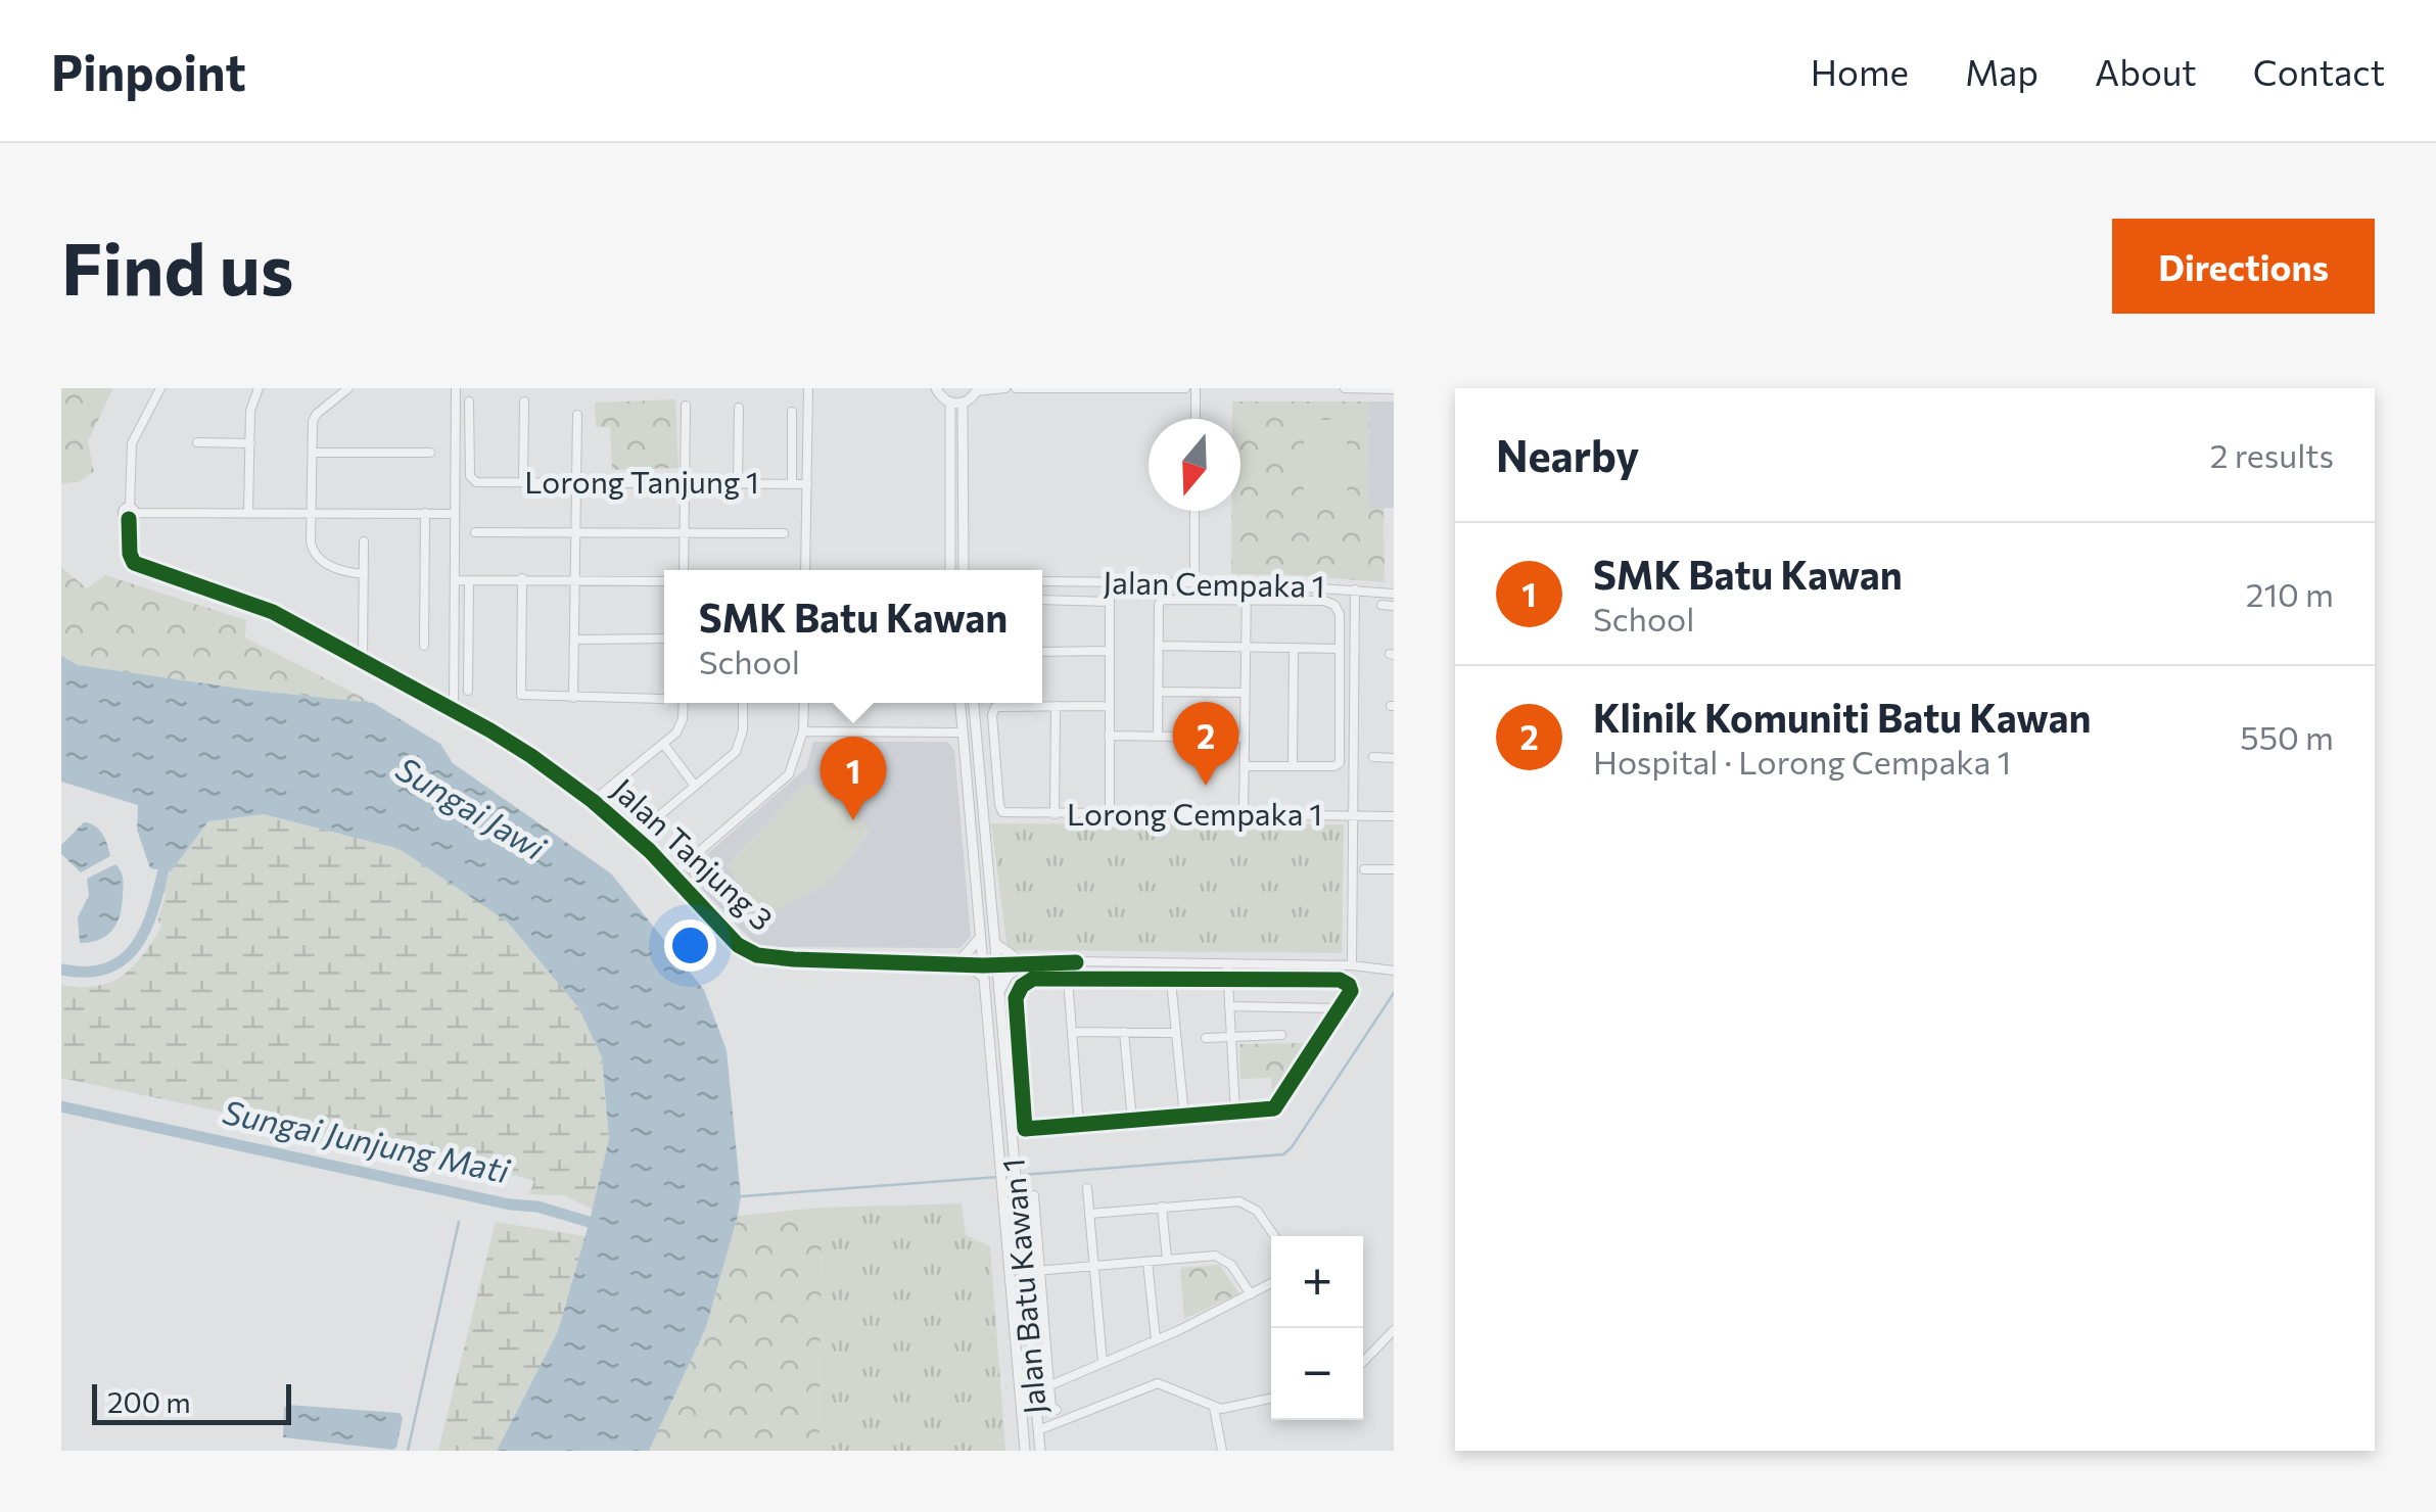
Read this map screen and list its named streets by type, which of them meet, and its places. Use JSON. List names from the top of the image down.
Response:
{
  "streets": {
    "street": [
      "Lorong Tanjung 1",
      "Jalan Cempaka 1",
      "Lorong Cempaka 1",
      "Jalan Tanjung 3",
      "Jalan Batu Kawan 1"
    ]
  },
  "crossings": [
    ["Jalan Tanjung 3", "Jalan Batu Kawan 1"]
  ],
  "water": ["Sungai Jawi", "Sungai Junjung Mati"],
  "scale_bar": "200 m",
  "north": "bottom",
  "page": {
    "header": "Pinpoint",
    "nav": [
      "Home",
      "Map",
      "About",
      "Contact"
    ],
    "buttons": "Directions",
    "title": "Find us",
    "heading": ["Nearby", "2 results"],
    "list": [
      {
        "mark": "1",
        "name": "SMK Batu Kawan",
        "note": "School",
        "value": "210 m"
      },
      {
        "mark": "2",
        "name": "Klinik Komuniti Batu Kawan",
        "note": "Hospital · Lorong Cempaka 1",
        "value": "550 m"
      }
    ],
    "popup": ["SMK Batu Kawan", "School"],
    "pins": ["2", "1"],
    "map_buttons": ["+", "−"],
    "scale": "200 m"
  }
}
